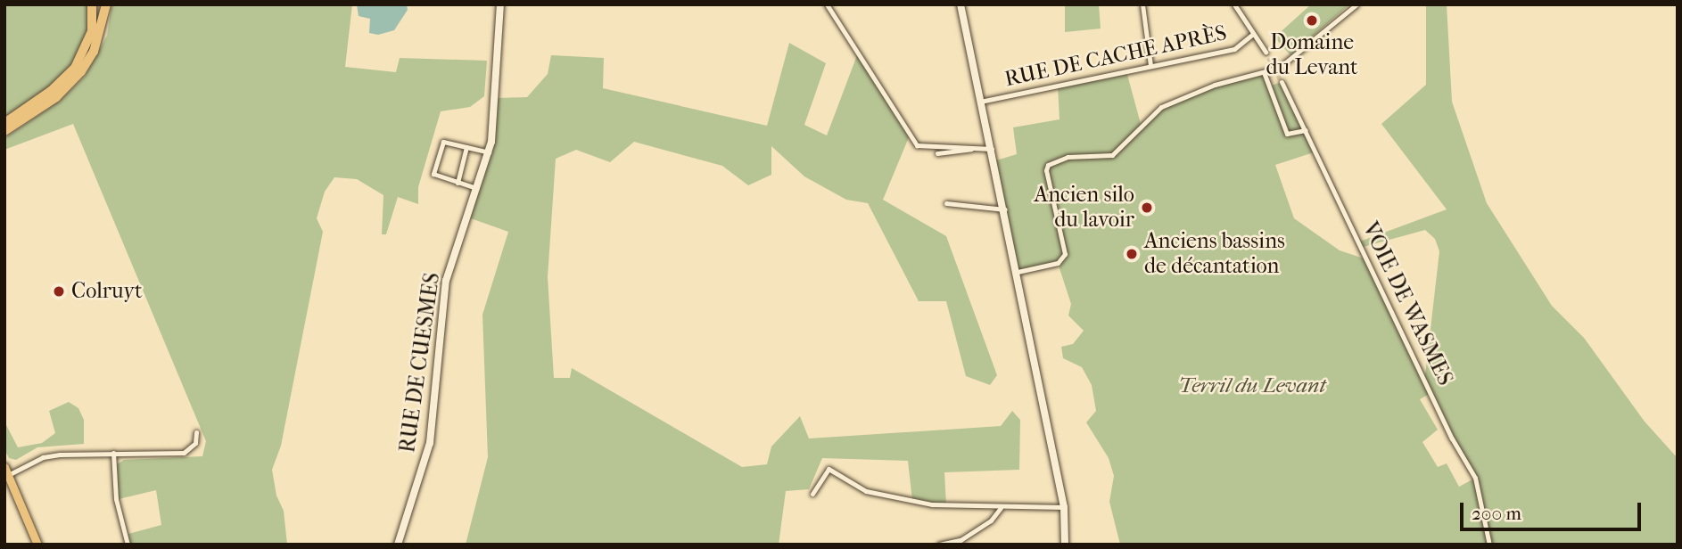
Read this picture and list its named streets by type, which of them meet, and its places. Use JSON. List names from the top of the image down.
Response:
{
  "streets": {
    "street": ["RUE DE CACHE APRÈS", "VOIE DE WASMES", "RUE DE CUESMES"]
  },
  "parks": ["Terril du Levant"],
  "places": [
    "Domaine du Levant",
    "Ancien silo du lavoir",
    "Anciens bassins de décantation",
    "Colruyt"
  ],
  "scale_bar": "200 m"
}
